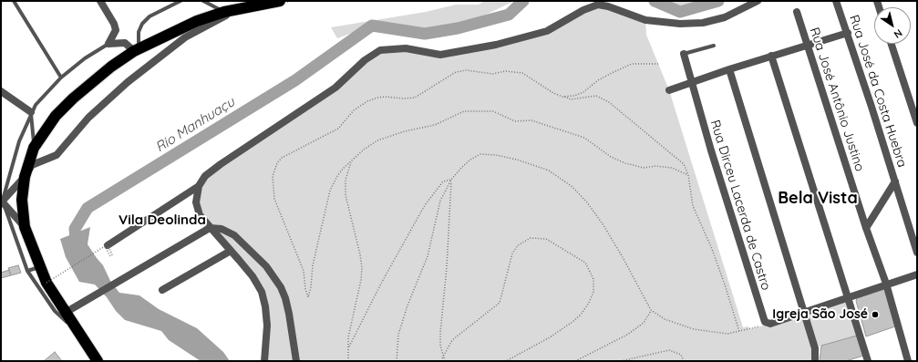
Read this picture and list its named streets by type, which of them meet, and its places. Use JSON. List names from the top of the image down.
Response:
{
  "streets": {
    "street": ["Rua José da Costa Huebra", "Rua José Antônio Justino", "Rua Dirceu Lacerda de Castro"]
  },
  "districts": ["Bela Vista", "Vila Deolinda"],
  "water": ["Rio Manhuaçu"],
  "places": ["Igreja São José"],
  "north": "bottom right"
}
